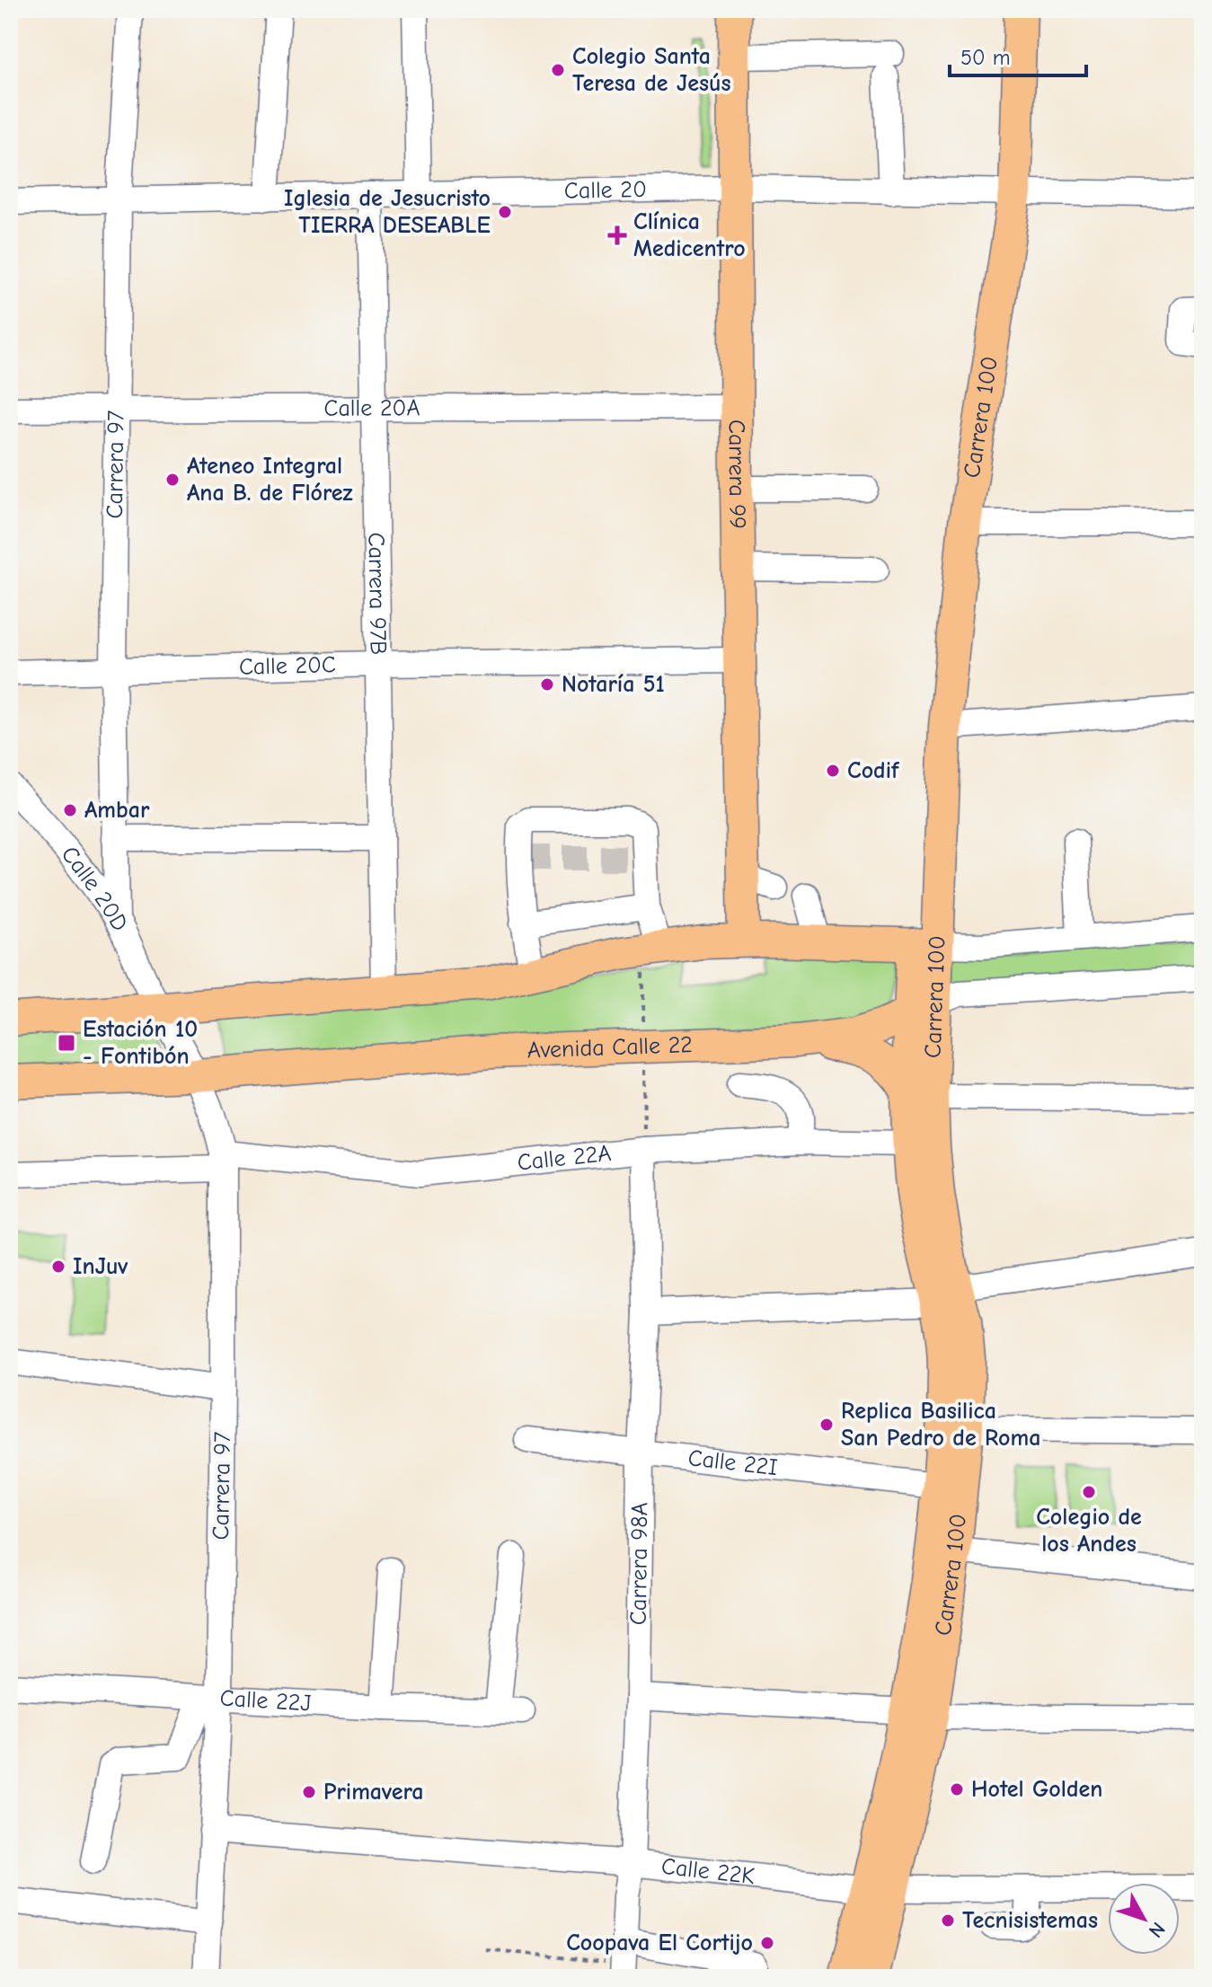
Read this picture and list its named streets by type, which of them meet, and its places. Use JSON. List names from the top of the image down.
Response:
{
  "streets": {
    "main road": ["Carrera 100", "Carrera 99", "Avenida Calle 22"],
    "street": [
      "Calle 20",
      "Calle 20A",
      "Carrera 97",
      "Carrera 97B",
      "Calle 20C",
      "Calle 20D",
      "Calle 22A",
      "Calle 22I",
      "Carrera 98A",
      "Calle 22J",
      "Calle 22K"
    ]
  },
  "crossings": [
    ["Calle 20", "Carrera 100"],
    ["Calle 20", "Carrera 97"],
    ["Calle 20", "Carrera 99"],
    ["Calle 20", "Carrera 97B"],
    ["Calle 20A", "Carrera 97"],
    ["Calle 20A", "Carrera 99"],
    ["Calle 20A", "Carrera 97B"],
    ["Carrera 100", "Avenida Calle 22"],
    ["Carrera 100", "Calle 22A"],
    ["Carrera 100", "Calle 22I"],
    ["Carrera 100", "Calle 22K"],
    ["Carrera 97", "Calle 20C"],
    ["Carrera 97", "Calle 20D"],
    ["Carrera 97", "Avenida Calle 22"],
    ["Carrera 97", "Calle 22A"],
    ["Carrera 97", "Calle 22J"],
    ["Carrera 97", "Calle 22K"],
    ["Carrera 99", "Calle 20C"],
    ["Carrera 97B", "Calle 20C"],
    ["Calle 22A", "Carrera 98A"],
    ["Calle 22I", "Carrera 98A"],
    ["Carrera 98A", "Calle 22K"]
  ],
  "places": {
    "other": [
      "Colegio Santa Teresa de Jesús",
      "Iglesia de Jesucristo TIERRA DESEABLE",
      "Ateneo Integral Ana B. de Flórez",
      "Notaría 51",
      "Codif",
      "Ambar",
      "InJuv",
      "Replica Basilica San Pedro de Roma",
      "Colegio de los Andes",
      "Hotel Golden",
      "Primavera",
      "Tecnisistemas",
      "Coopava El Cortijo"
    ],
    "health": ["Clínica Medicentro"],
    "transit": ["Estación 10 - Fontibón"]
  },
  "scale_bar": "50 m",
  "north": "bottom right"
}
